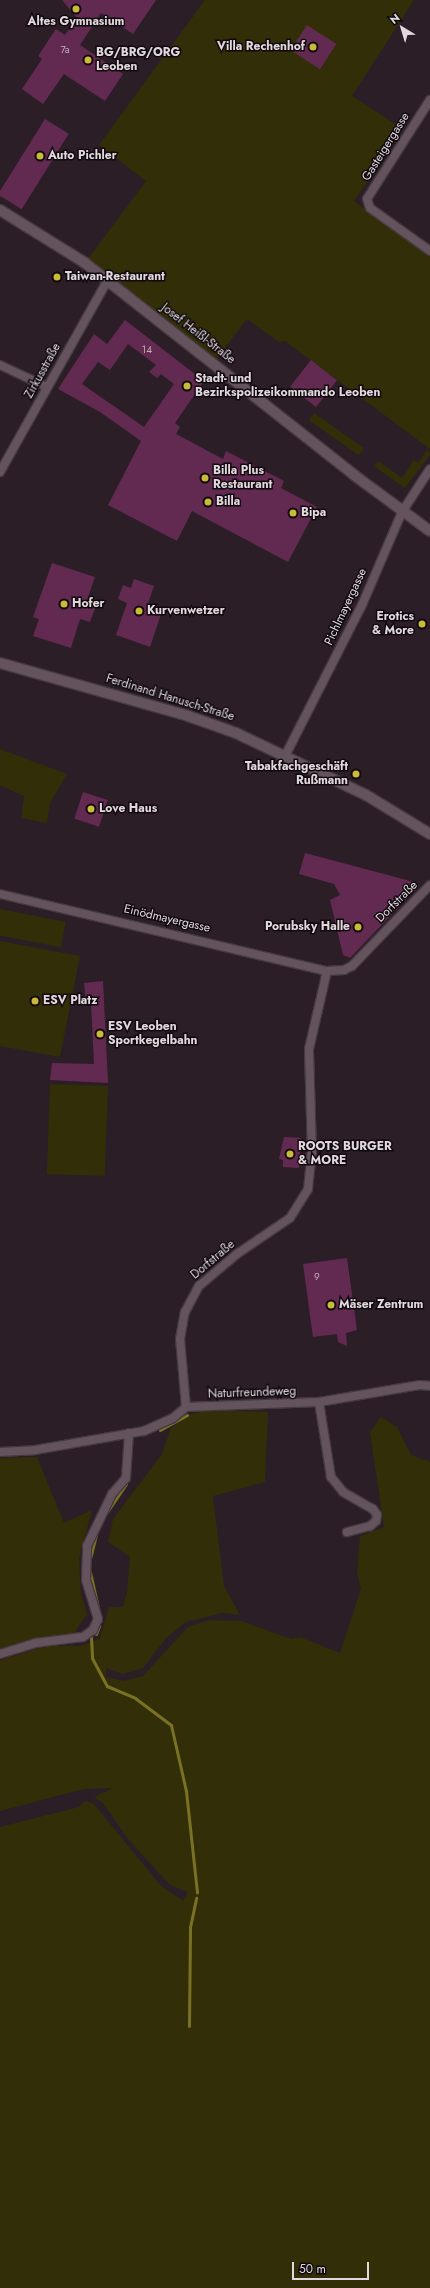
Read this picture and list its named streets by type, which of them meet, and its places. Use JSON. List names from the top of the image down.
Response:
{
  "streets": {
    "main road": ["Josef Heißl-Straße", "Ferdinand Hanusch-Straße"],
    "street": [
      "Gasteigergasse",
      "Zirkusstraße",
      "Pichlmayergasse",
      "Dorfstraße",
      "Einödmayergasse",
      "Naturfreundeweg"
    ]
  },
  "crossings": [
    ["Josef Heißl-Straße", "Zirkusstraße"],
    ["Josef Heißl-Straße", "Pichlmayergasse"],
    ["Pichlmayergasse", "Ferdinand Hanusch-Straße"],
    ["Dorfstraße", "Einödmayergasse"],
    ["Dorfstraße", "Naturfreundeweg"]
  ],
  "places": [
    "Altes Gymnasium",
    "Villa Rechenhof",
    "BG/BRG/ORG Leoben",
    "Auto Pichler",
    "Taiwan-Restaurant",
    "Stadt- und Bezirkspolizeikommando Leoben",
    "Billa Plus Restaurant",
    "Billa",
    "Bipa",
    "Hofer",
    "Kurvenwetzer",
    "Erotics & More",
    "Tabakfachgeschäft Rußmann",
    "Love Haus",
    "Porubsky Halle",
    "ESV Platz",
    "ESV Leoben Sportkegelbahn",
    "ROOTS BURGER & MORE",
    "Mäser Zentrum"
  ],
  "house_numbers": ["7a", "14", "9"],
  "scale_bar": "50 m",
  "north": "top left"
}
